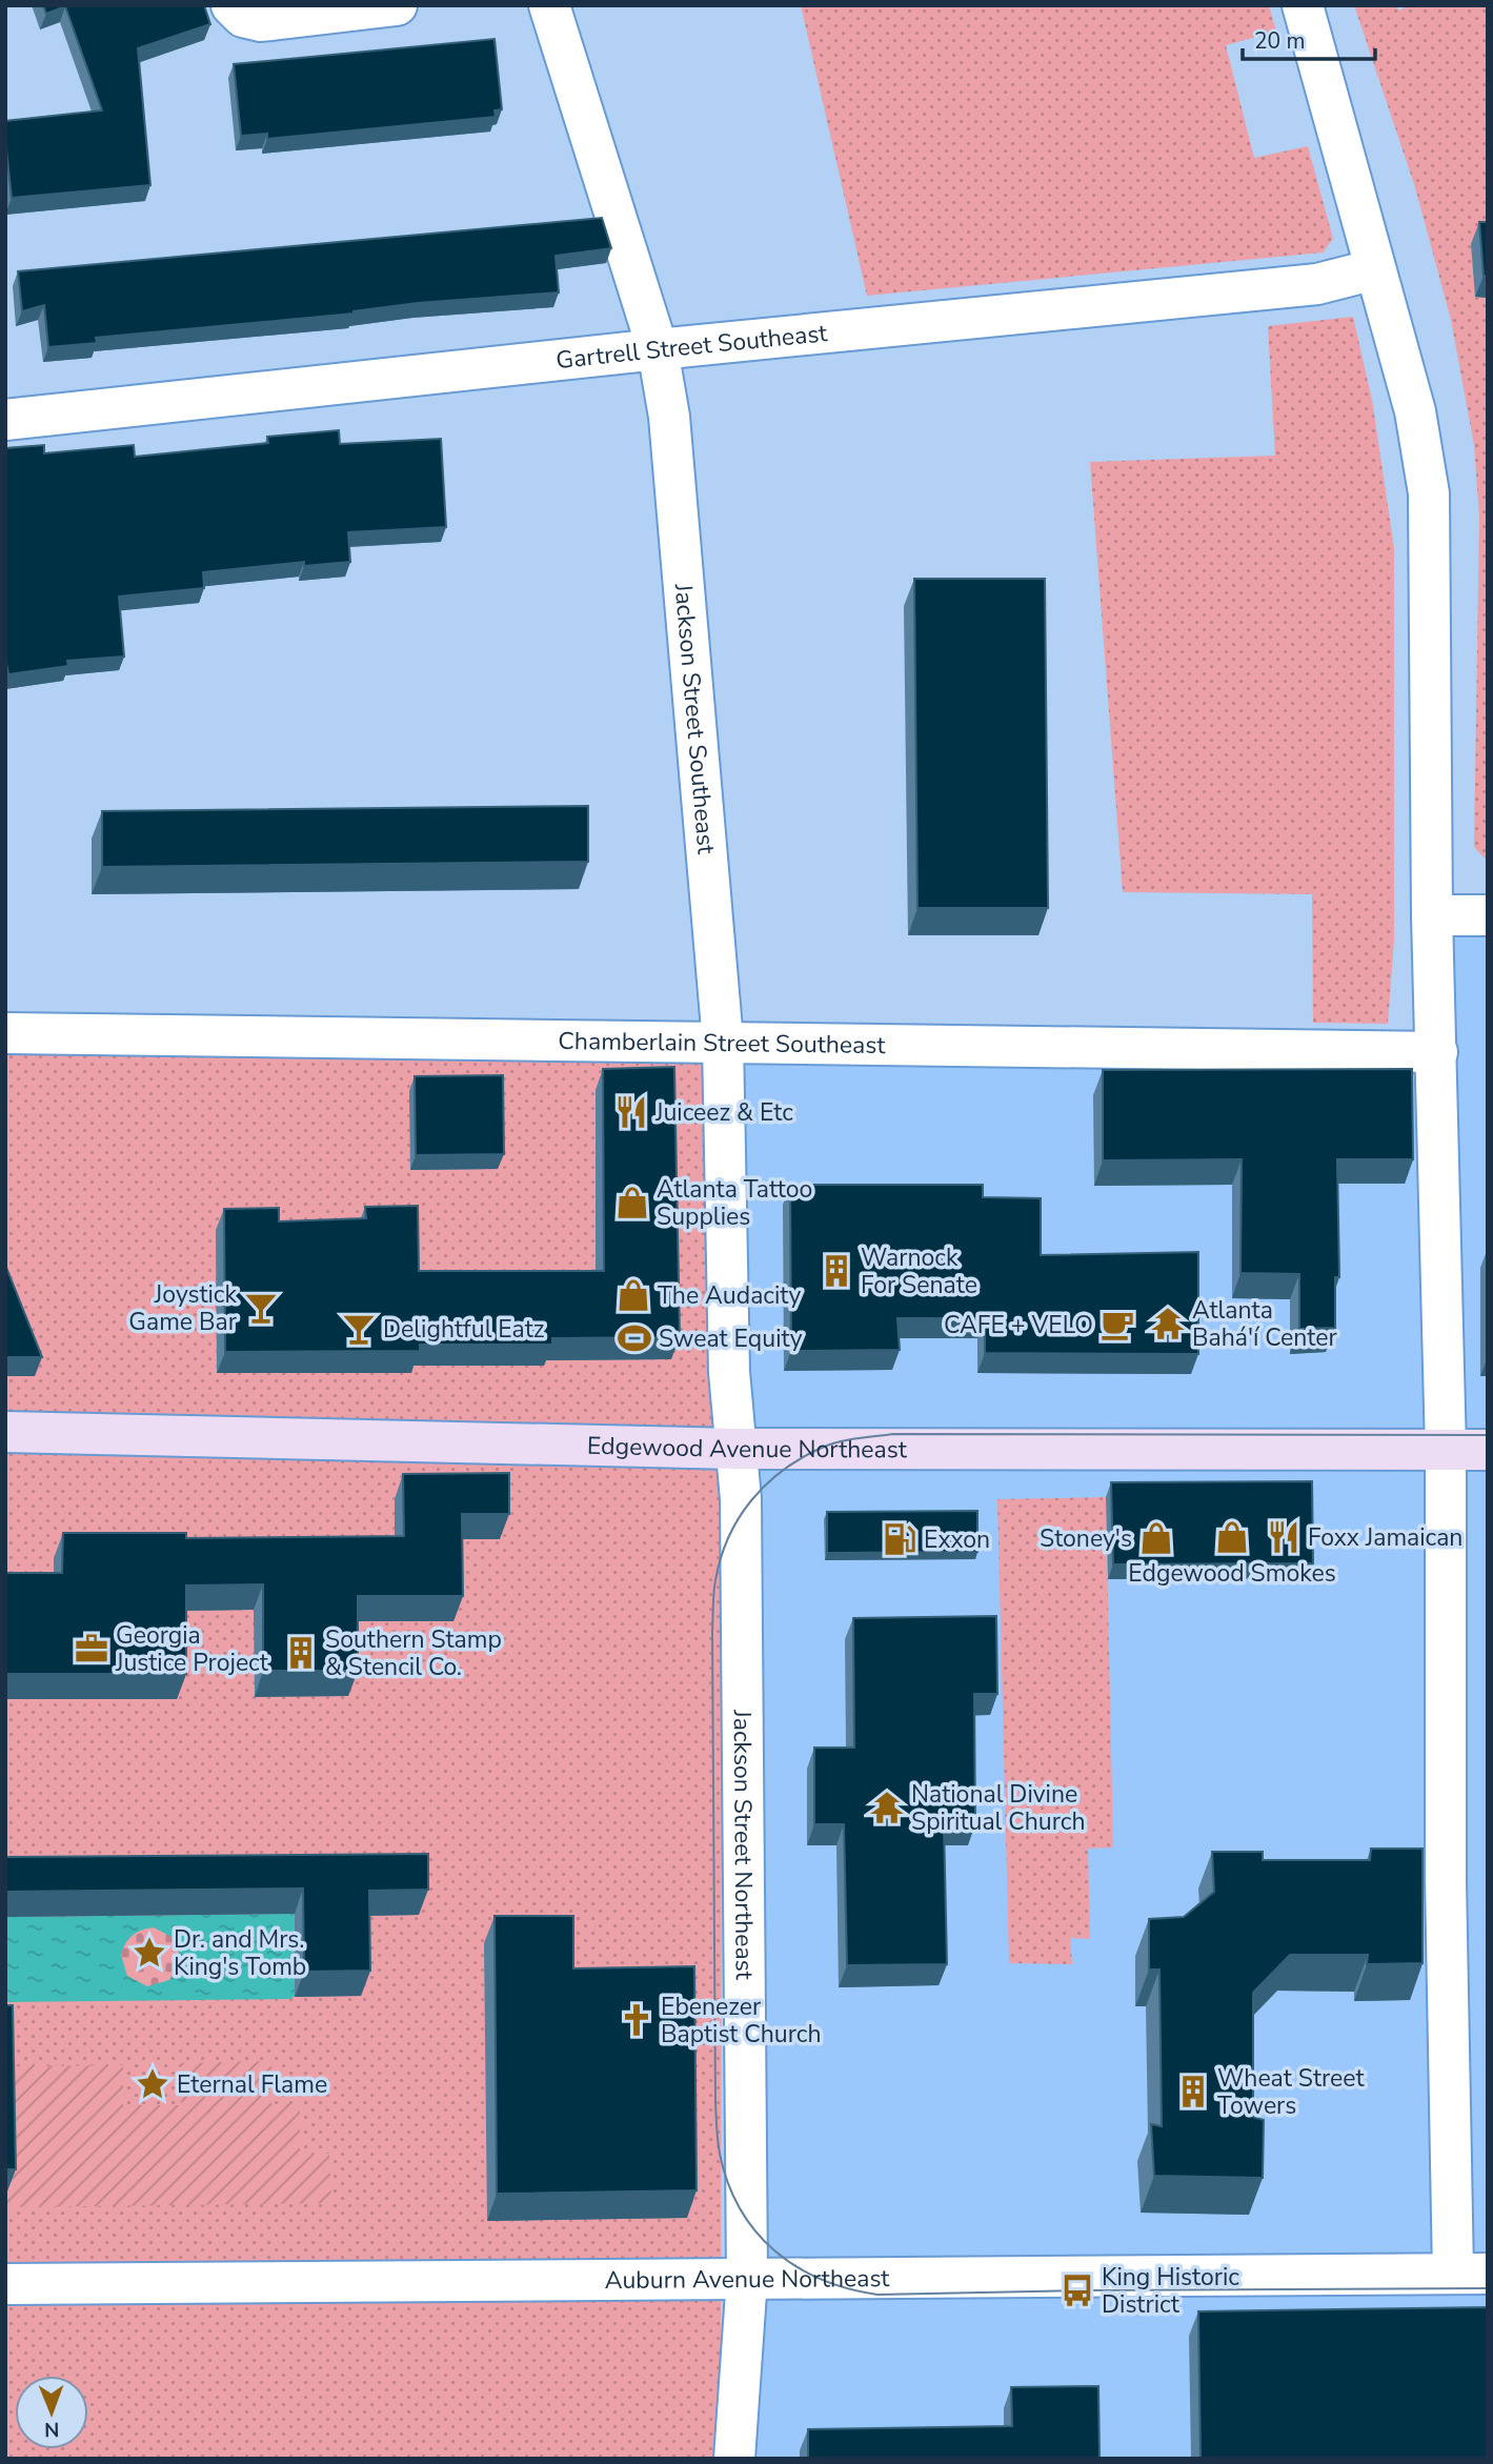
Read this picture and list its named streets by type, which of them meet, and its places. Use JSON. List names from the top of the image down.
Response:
{
  "streets": {
    "main road": ["Edgewood Avenue Northeast"],
    "street": [
      "Gartrell Street Southeast",
      "Jackson Street Southeast",
      "Chamberlain Street Southeast",
      "Jackson Street Northeast",
      "Auburn Avenue Northeast"
    ]
  },
  "crossings": [
    ["Gartrell Street Southeast", "Jackson Street Southeast"],
    ["Jackson Street Southeast", "Chamberlain Street Southeast"],
    ["Jackson Street Southeast", "Edgewood Avenue Northeast"],
    ["Jackson Street Southeast", "Jackson Street Northeast"],
    ["Edgewood Avenue Northeast", "Jackson Street Northeast"],
    ["Jackson Street Northeast", "Auburn Avenue Northeast"]
  ],
  "places": {
    "restaurant": ["Juiceez & Etc", "Foxx Jamaican"],
    "shop": [
      "Atlanta Tattoo Supplies",
      "The Audacity",
      "Edgewood Smokes",
      "Stoney's"
    ],
    "building": ["Warnock For Senate", "Southern Stamp & Stencil Co.", "Wheat Street Towers"],
    "bar": ["Joystick Game Bar", "Delightful Eatz"],
    "temple": ["Atlanta Bahá'í Center", "National Divine Spiritual Church"],
    "cafe": ["CAFE + VELO"],
    "sports": ["Sweat Equity"],
    "fuel station": ["Exxon"],
    "office": ["Georgia Justice Project"],
    "place": ["Dr. and Mrs. King's Tomb", "Eternal Flame"],
    "church": ["Ebenezer Baptist Church"],
    "bus stop": ["King Historic District"]
  },
  "scale_bar": "20 m",
  "north": "bottom"
}
